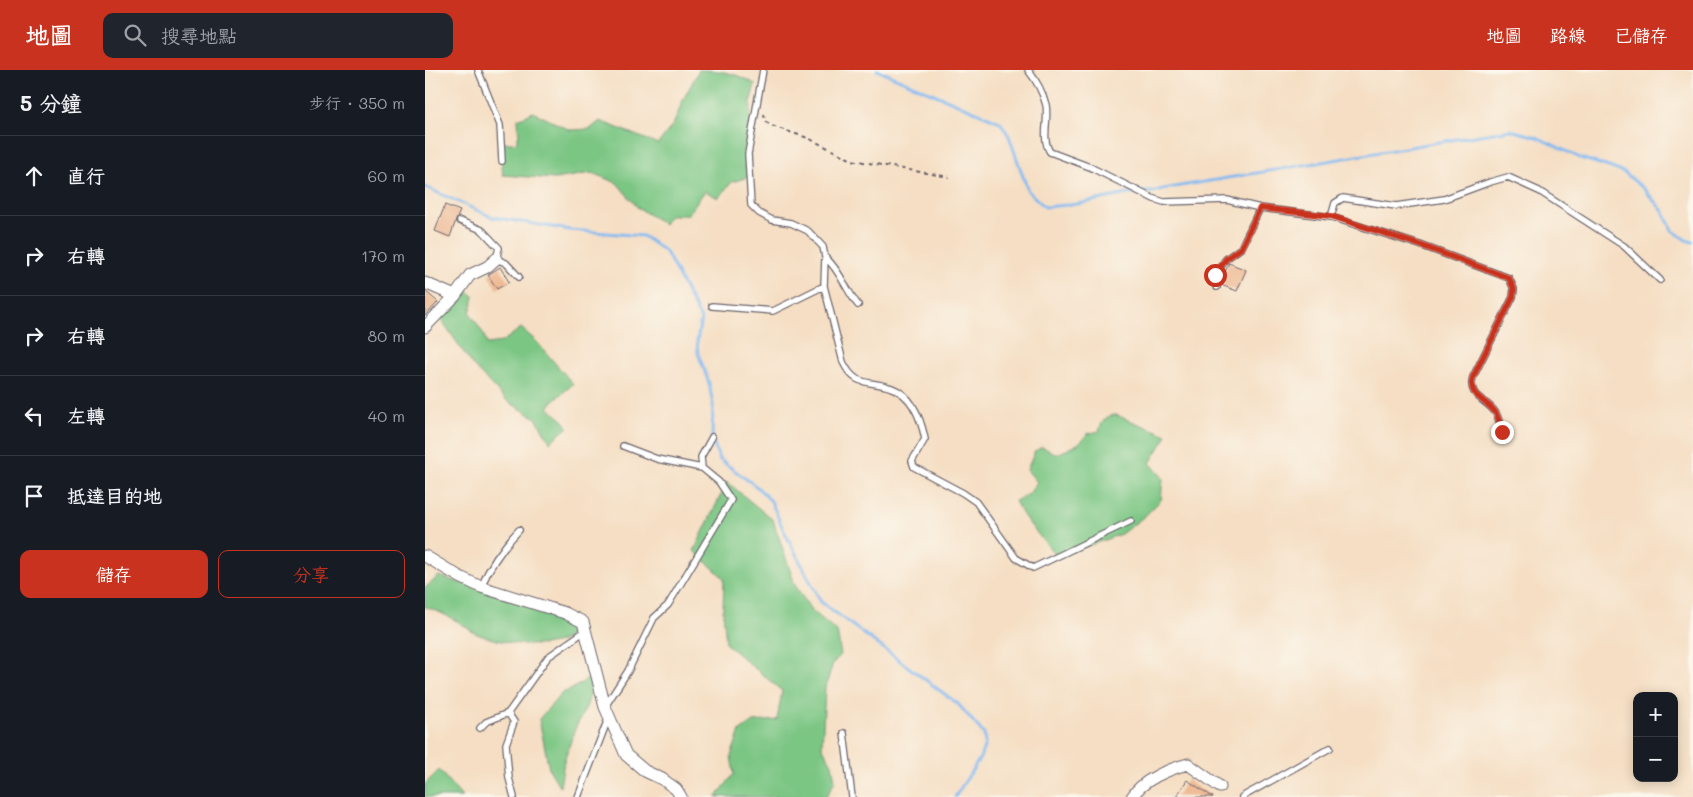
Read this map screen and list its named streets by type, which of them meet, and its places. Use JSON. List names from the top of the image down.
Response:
{
  "page": {
    "header": "地圖",
    "search": "搜尋地點",
    "nav": ["地圖", "路線", "已儲存"],
    "heading": ["5 分鐘", "步行 · 350 m"],
    "list": [
      ["直行", "60 m"],
      ["右轉", "170 m"],
      ["右轉", "80 m"],
      ["左轉", "40 m"],
      "抵達目的地"
    ],
    "buttons": ["儲存", "分享"],
    "map_buttons": ["+", "−"]
  }
}
